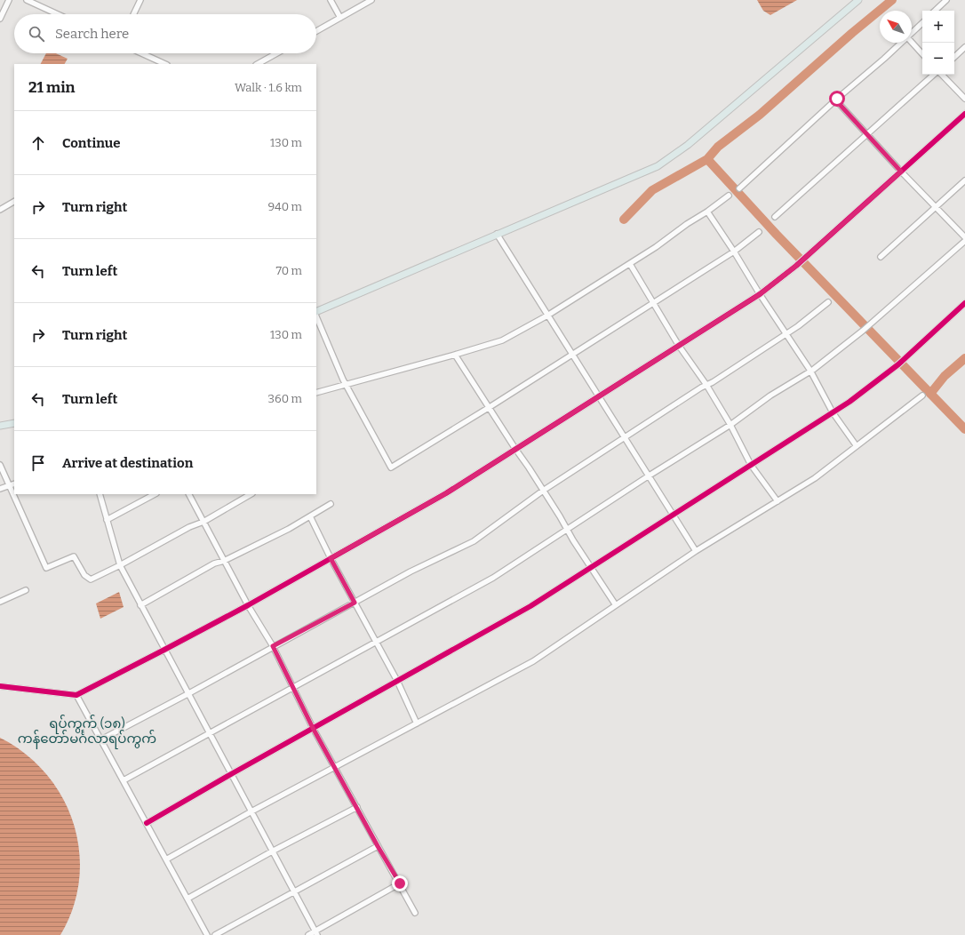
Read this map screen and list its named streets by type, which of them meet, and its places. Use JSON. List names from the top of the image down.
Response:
{
  "districts": ["ရပ်ကွက် (၁၈) ကန်တော်မင်္ဂလာရပ်ကွက်"],
  "north": "top left",
  "page": {
    "map_buttons": ["+", "−"],
    "search": "Search here",
    "heading": ["21 min", "Walk · 1.6 km"],
    "list": [
      ["Continue", "130 m"],
      ["Turn right", "940 m"],
      ["Turn left", "70 m"],
      ["Turn right", "130 m"],
      ["Turn left", "360 m"],
      "Arrive at destination"
    ]
  }
}
